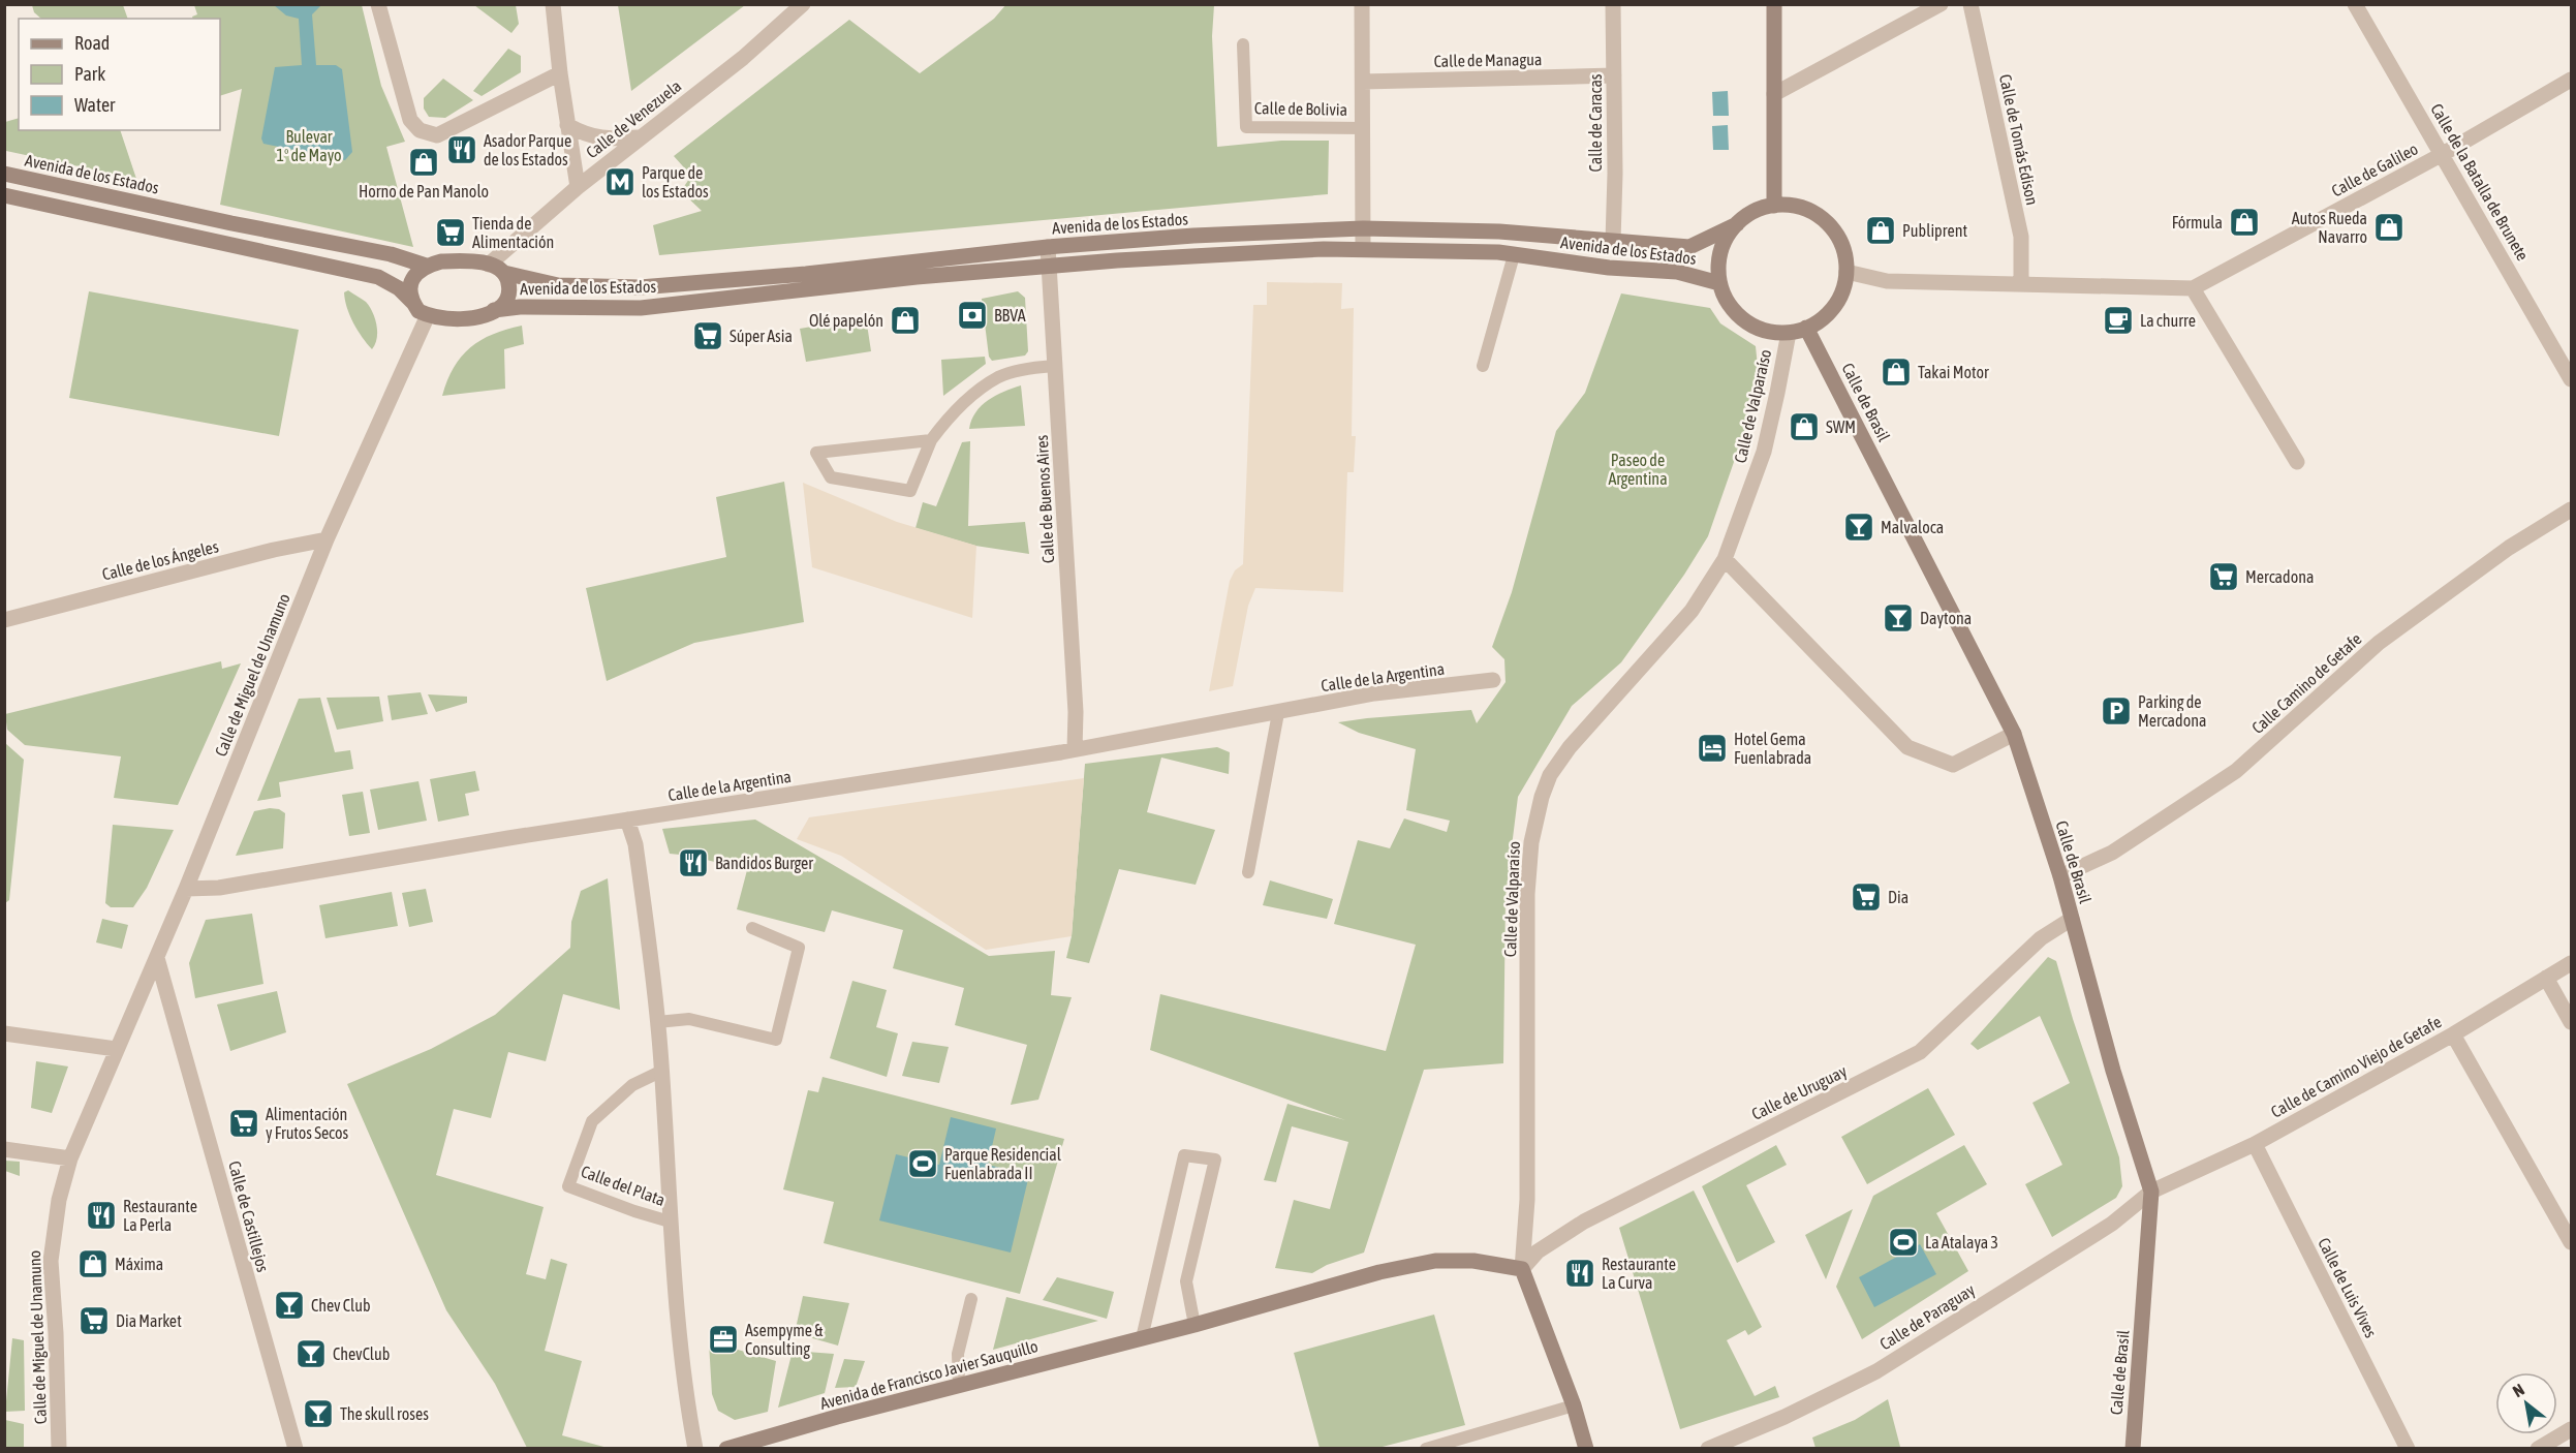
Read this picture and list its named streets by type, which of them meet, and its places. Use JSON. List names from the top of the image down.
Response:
{
  "streets": {
    "street": [
      "Calle de Managua",
      "Calle de Bolivia",
      "Calle de Venezuela",
      "Calle de Caracas",
      "Calle de Tomás Edison",
      "Calle de Galileo",
      "Avenida de los Estados",
      "Calle de la Batalla de Brunete",
      "Calle de Brasil",
      "Calle de Valparaíso",
      "Calle de Buenos Aires",
      "Calle de los Ángeles",
      "Calle de Miguel de Unamuno",
      "Calle de la Argentina",
      "Calle Camino de Getafe",
      "Calle de Camino Viejo de Getafe",
      "Calle de Uruguay",
      "Calle del Plata",
      "Calle de Castillejos",
      "Calle de Luis Vives",
      "Calle de Paraguay",
      "Avenida de Francisco Javier Sauquillo"
    ]
  },
  "crossings": [
    ["Calle de Managua", "Calle de Bolivia"],
    ["Calle de Managua", "Calle de Caracas"],
    ["Calle de Bolivia", "Avenida de los Estados"],
    ["Calle de Venezuela", "Avenida de los Estados"],
    ["Calle de Venezuela", "Calle de Miguel de Unamuno"],
    ["Calle de Caracas", "Avenida de los Estados"],
    ["Calle de Tomás Edison", "Calle de Galileo"],
    ["Calle de Galileo", "Avenida de los Estados"],
    ["Calle de Galileo", "Calle de la Batalla de Brunete"],
    ["Calle de Galileo", "Calle de Brasil"],
    ["Calle de Galileo", "Calle de Valparaíso"],
    ["Avenida de los Estados", "Calle de Brasil"],
    ["Avenida de los Estados", "Calle de Valparaíso"],
    ["Avenida de los Estados", "Calle de Buenos Aires"],
    ["Avenida de los Estados", "Calle de Miguel de Unamuno"],
    ["Calle de Brasil", "Calle de Valparaíso"],
    ["Calle de Brasil", "Calle Camino de Getafe"],
    ["Calle de Brasil", "Calle de Camino Viejo de Getafe"],
    ["Calle de Brasil", "Calle de Uruguay"],
    ["Calle de Brasil", "Calle de Paraguay"],
    ["Calle de Valparaíso", "Calle de Uruguay"],
    ["Calle de Valparaíso", "Avenida de Francisco Javier Sauquillo"],
    ["Calle de Buenos Aires", "Calle de la Argentina"],
    ["Calle de los Ángeles", "Calle de Miguel de Unamuno"],
    ["Calle de Miguel de Unamuno", "Calle de la Argentina"],
    ["Calle de Miguel de Unamuno", "Calle de Castillejos"],
    ["Calle de la Argentina", "Calle del Plata"],
    ["Calle de Camino Viejo de Getafe", "Calle de Luis Vives"],
    ["Calle de Camino Viejo de Getafe", "Calle de Paraguay"],
    ["Calle de Uruguay", "Avenida de Francisco Javier Sauquillo"]
  ],
  "parks": ["Bulevar 1º de Mayo", "Paseo de Argentina"],
  "places": {
    "restaurant": [
      "Asador Parque de los Estados",
      "Bandidos Burger",
      "Restaurante La Perla",
      "Restaurante La Curva"
    ],
    "shop": [
      "Horno de Pan Manolo",
      "Fórmula",
      "Autos Rueda Navarro",
      "Publiprent",
      "Olé papelón",
      "Takai Motor",
      "SWM",
      "Máxima"
    ],
    "metro station": ["Parque de los Estados"],
    "supermarket": [
      "Tienda de Alimentación",
      "Súper Asia",
      "Mercadona",
      "Dia",
      "Alimentación y Frutos Secos",
      "Dia Market"
    ],
    "bank": ["BBVA"],
    "cafe": ["La churre"],
    "bar": [
      "Malvaloca",
      "Daytona",
      "Chev Club",
      "ChevClub",
      "The skull roses"
    ],
    "parking": ["Parking de Mercadona"],
    "hotel": ["Hotel Gema Fuenlabrada"],
    "sports": ["Parque Residencial Fuenlabrada II", "La Atalaya 3"],
    "office": ["Asempyme & Consulting"]
  },
  "legend": ["Road", "Park", "Water"],
  "north": "top left"
}
